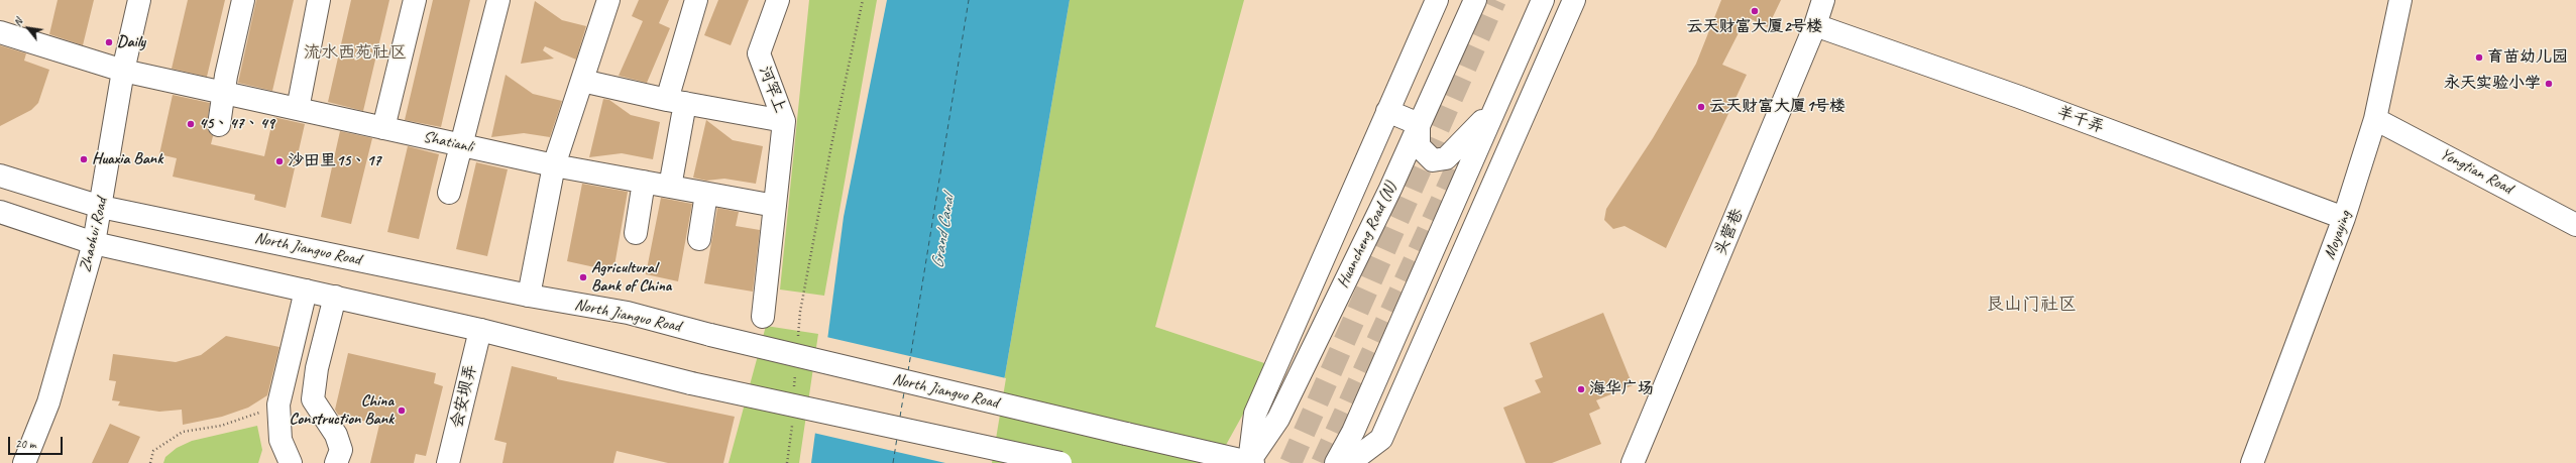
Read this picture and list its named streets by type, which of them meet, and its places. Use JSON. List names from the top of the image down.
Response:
{
  "streets": {
    "main road": [
      "河罕上",
      "羊千弄",
      "Shatianli",
      "Yongtian Road",
      "头营巷",
      "Zhaohui Road",
      "Huancheng Road (N)",
      "Moyaying",
      "North Jianguo Road",
      "会安坝弄"
    ]
  },
  "crossings": [
    ["河罕上", "Shatianli"],
    ["羊千弄", "头营巷"],
    ["羊千弄", "Moyaying"],
    ["Shatianli", "Zhaohui Road"],
    ["Yongtian Road", "Moyaying"],
    ["Zhaohui Road", "North Jianguo Road"],
    ["Huancheng Road (N)", "North Jianguo Road"]
  ],
  "districts": ["流水西苑社区", "艮山门社区"],
  "water": ["Grand Canal"],
  "places": [
    "云天财富大厦2号楼",
    "Daily",
    "育苗幼儿园",
    "永天实验小学",
    "云天财富大厦1号楼",
    "45、47、49",
    "Huaxia Bank",
    "沙田里15、17",
    "Agricultural Bank of China",
    "海华广场",
    "China Construction Bank"
  ],
  "scale_bar": "20 m",
  "north": "top left"
}
